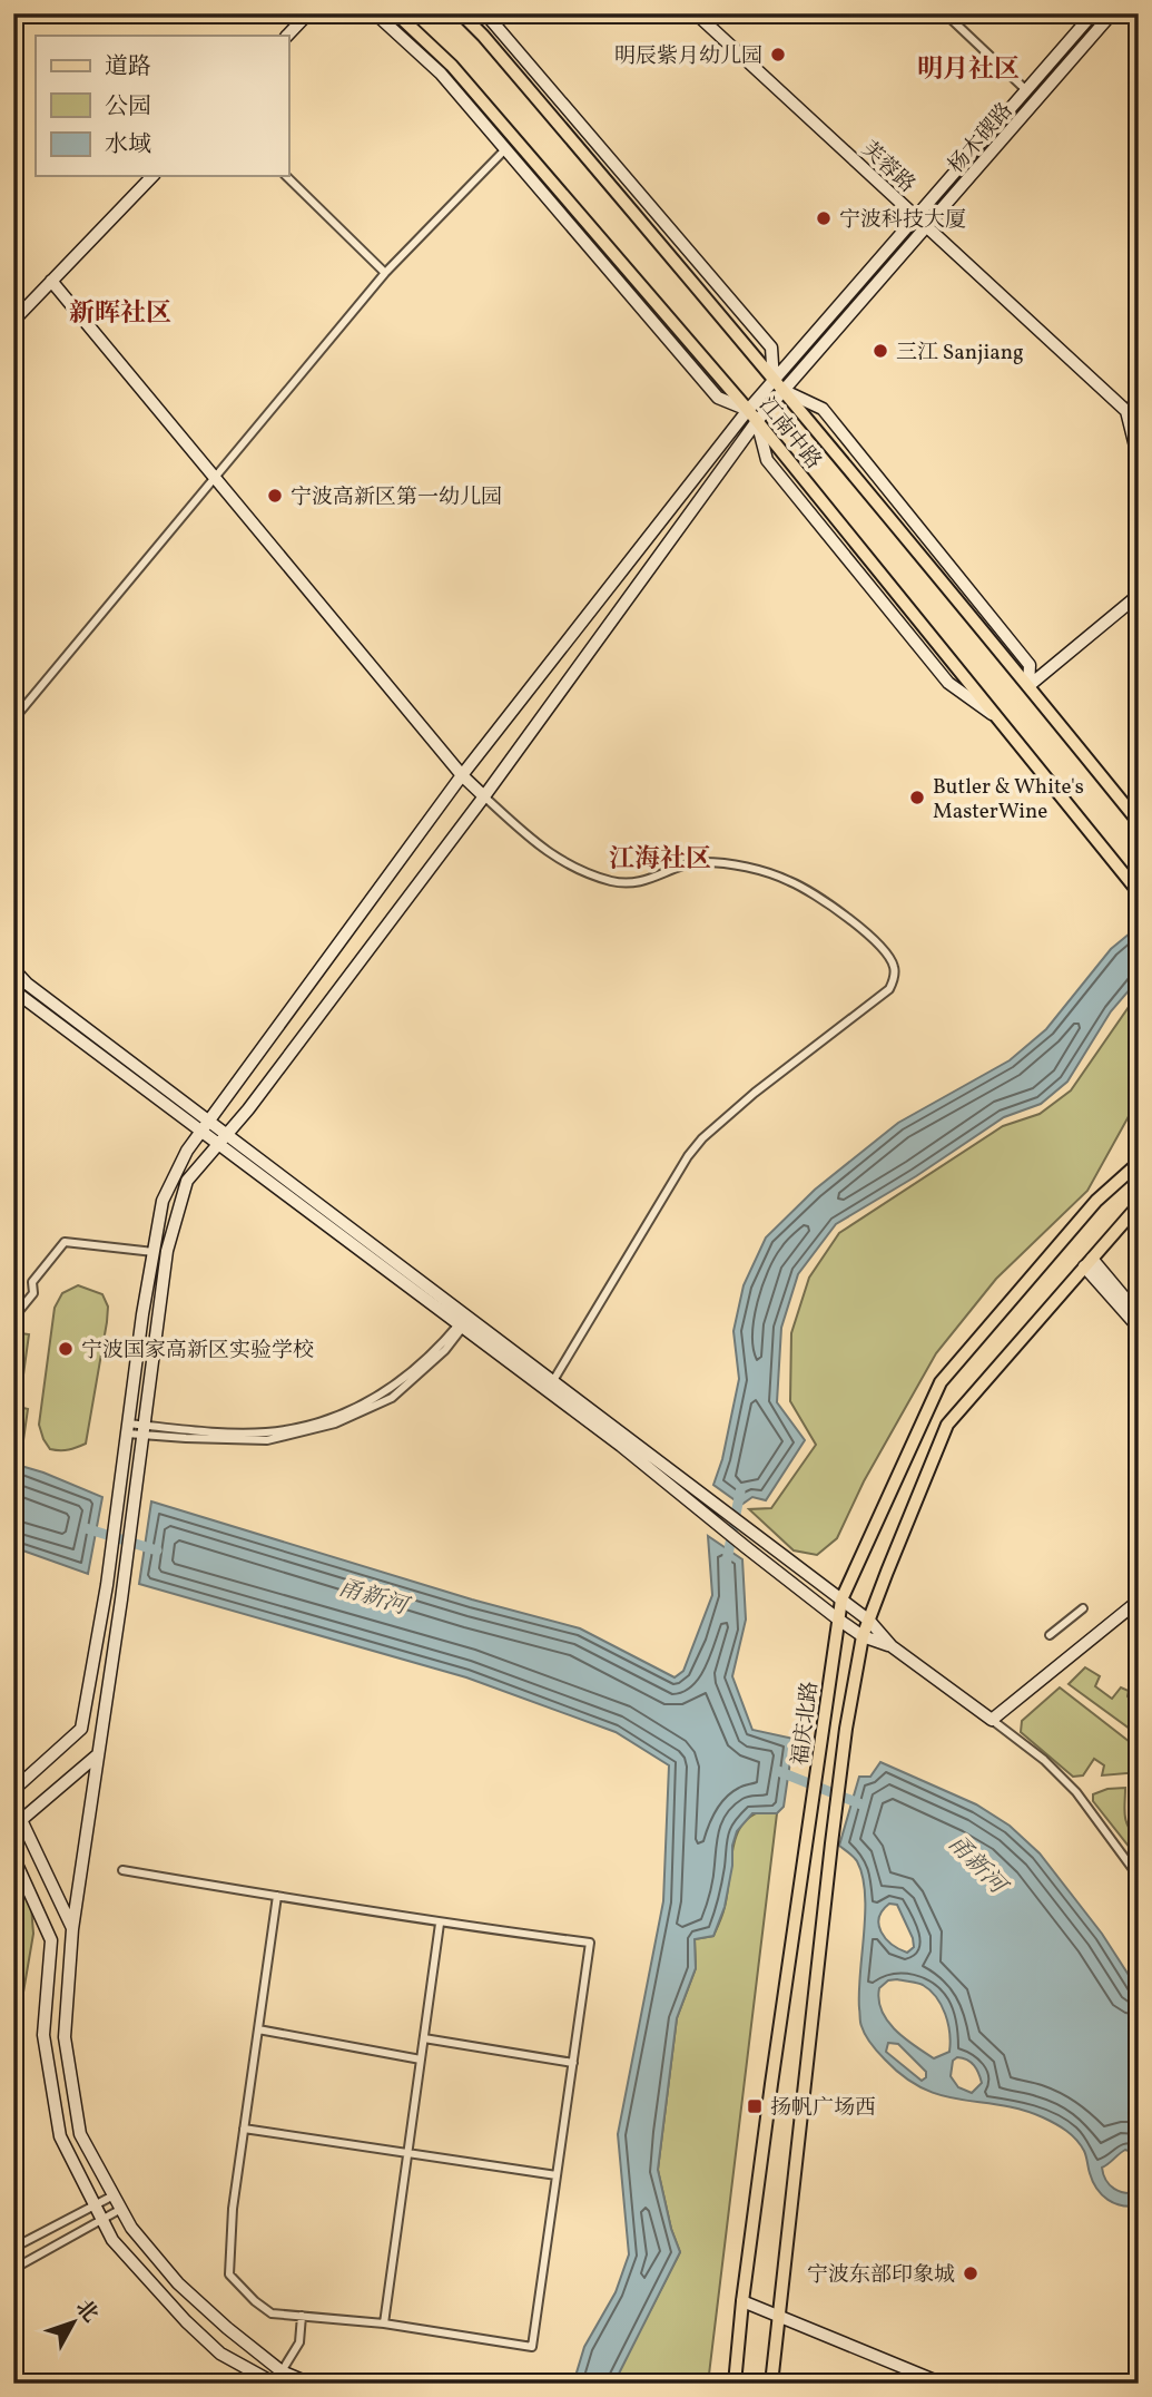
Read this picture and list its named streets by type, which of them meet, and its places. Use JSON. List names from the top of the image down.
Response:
{
  "streets": {
    "main road": [
      "杨木碶路",
      "芙蓉路",
      "江南中路",
      "福庆北路"
    ]
  },
  "crossings": [
    ["杨木碶路", "芙蓉路"],
    ["杨木碶路", "江南中路"]
  ],
  "districts": ["明月社区", "新晖社区", "江海社区"],
  "water": ["甬新河"],
  "places": {
    "other": [
      "明辰紫月幼儿园",
      "宁波科技大厦",
      "三江 Sanjiang",
      "宁波高新区第一幼儿园",
      "Butler & White's MasterWine",
      "宁波国家高新区实验学校",
      "宁波东部印象城"
    ],
    "transit": ["扬帆广场西"]
  },
  "legend": ["道路", "公园", "水域"],
  "north": "top right"
}
